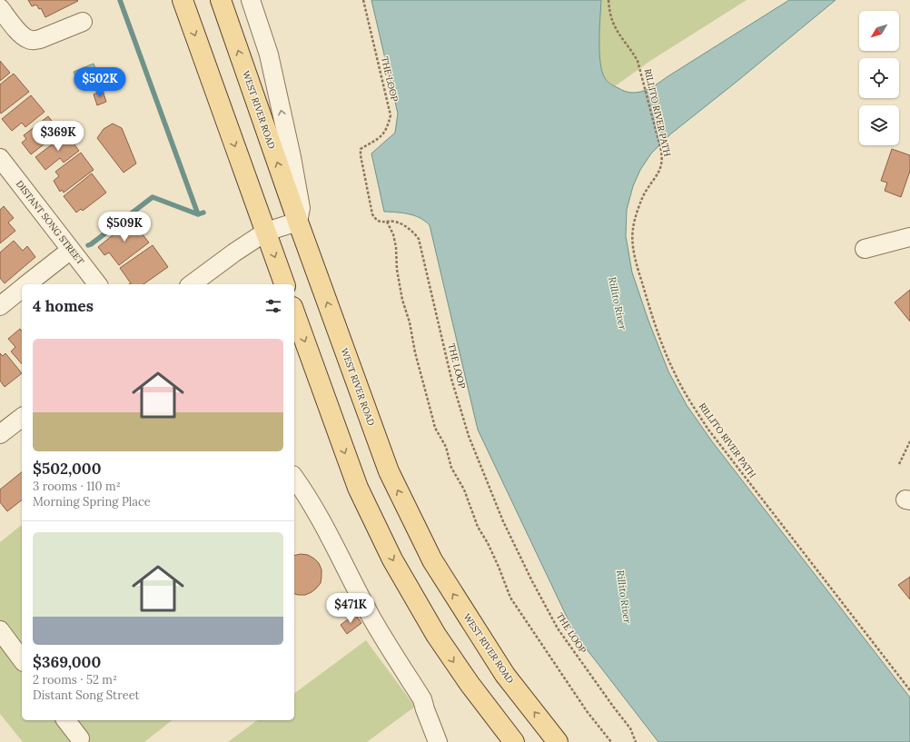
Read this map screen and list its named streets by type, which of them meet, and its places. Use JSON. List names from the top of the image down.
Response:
{
  "streets": {
    "main road": ["WEST RIVER ROAD"],
    "street": ["DISTANT SONG STREET"],
    "path": ["THE LOOP", "RILLITO RIVER PATH"]
  },
  "water": ["Rillito River"],
  "north": "bottom left",
  "page": {
    "price": [
      "$502K",
      "$369K",
      "$509K",
      "$471K"
    ],
    "heading": "4 homes",
    "list": [
      {
        "name": "$502,000",
        "note": "3 rooms · 110 m² · Morning Spring Place"
      },
      {
        "name": "$369,000",
        "note": "2 rooms · 52 m² · Distant Song Street"
      }
    ]
  }
}
